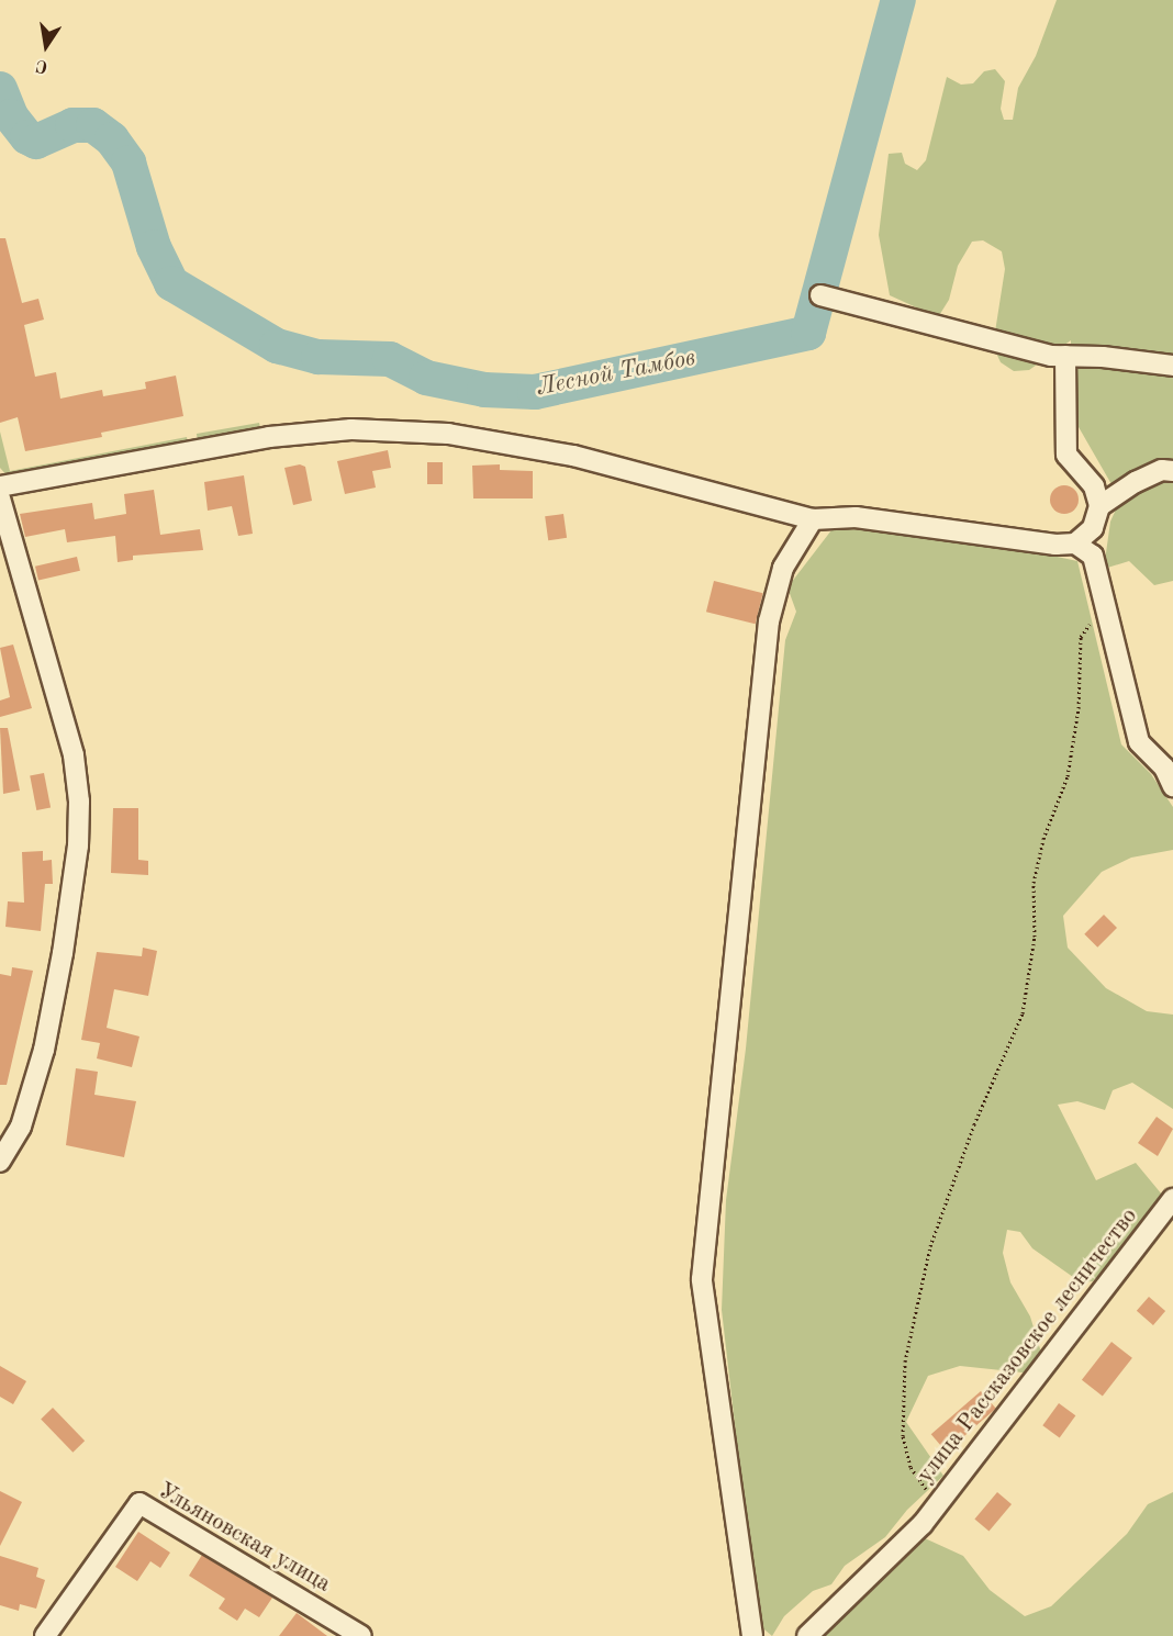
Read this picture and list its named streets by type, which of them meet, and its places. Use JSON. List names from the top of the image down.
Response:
{
  "streets": {
    "street": ["улица Рассказовское лесничество", "Ульяновская улица"]
  },
  "water": ["Лесной Тамбов"],
  "north": "bottom"
}
